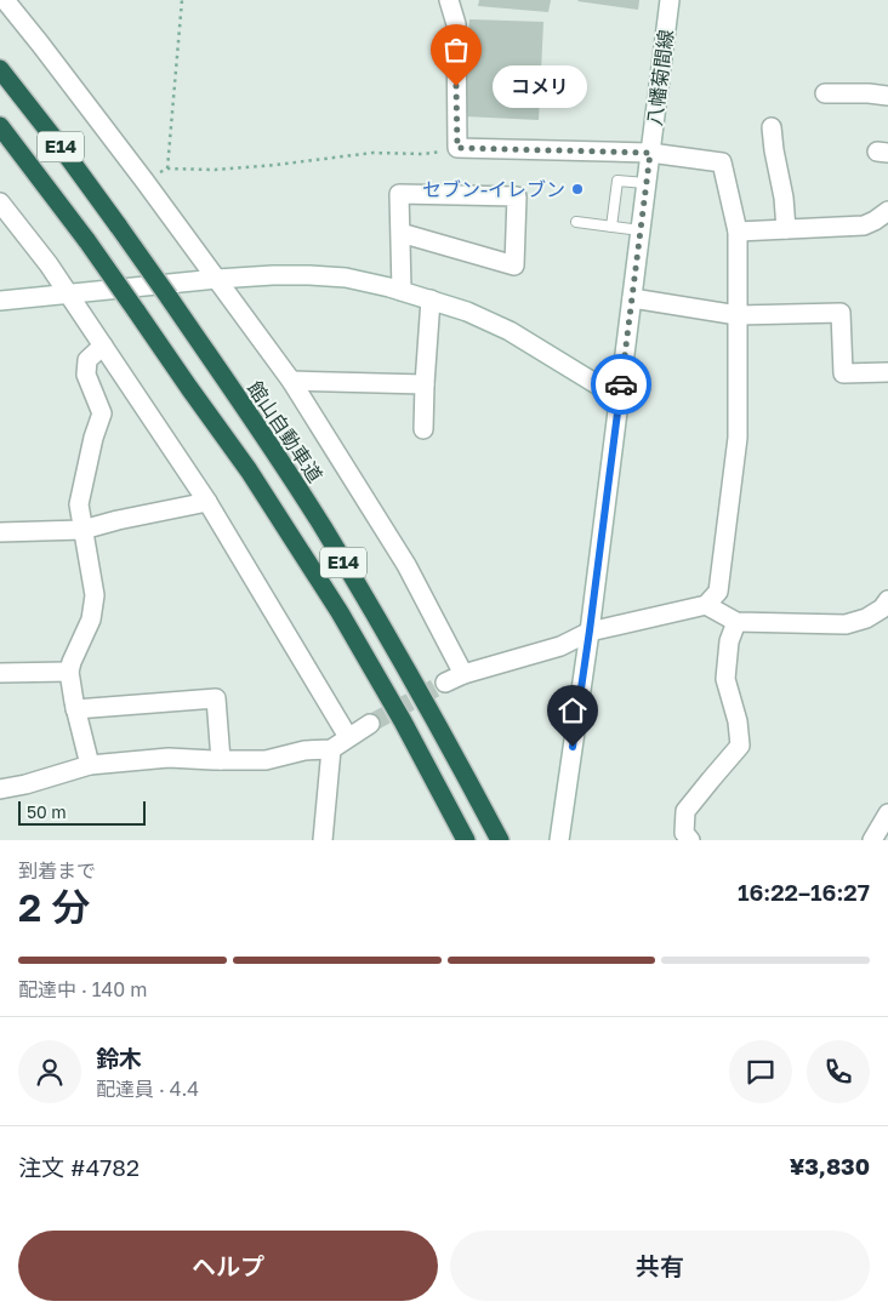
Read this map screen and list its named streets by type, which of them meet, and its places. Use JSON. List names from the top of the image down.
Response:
{
  "streets": {
    "highway": ["E14", "館山自動車道"],
    "street": ["八幡菊間線"]
  },
  "places": ["コメリ", "セブン-イレブン"],
  "scale_bar": "50 m",
  "page": {
    "bubble": "コメリ",
    "scale": "50 m",
    "heading": ["2 分", "到着まで", "16:22–16:27"],
    "panel": [
      "鈴木",
      "配達員 · 4.4",
      "注文 #4782",
      "¥3,830"
    ],
    "bar": "配達中 · 140 m",
    "buttons": ["ヘルプ", "共有"]
  }
}
